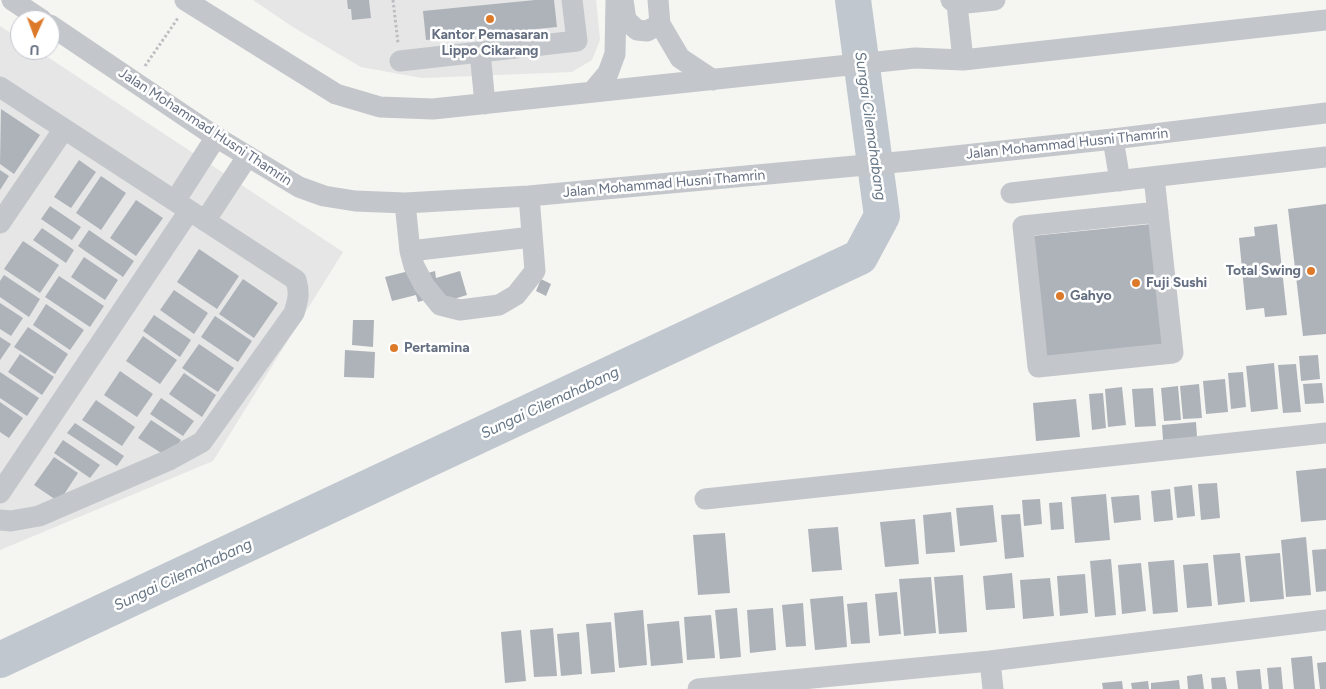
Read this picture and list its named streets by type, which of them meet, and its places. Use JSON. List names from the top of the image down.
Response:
{
  "streets": {
    "street": ["Jalan Mohammad Husni Thamrin"]
  },
  "water": ["Sungai Cilemahabang"],
  "places": [
    "Kantor Pemasaran Lippo Cikarang",
    "Total Swing",
    "Fuji Sushi",
    "Gahyo",
    "Pertamina"
  ],
  "north": "bottom"
}
